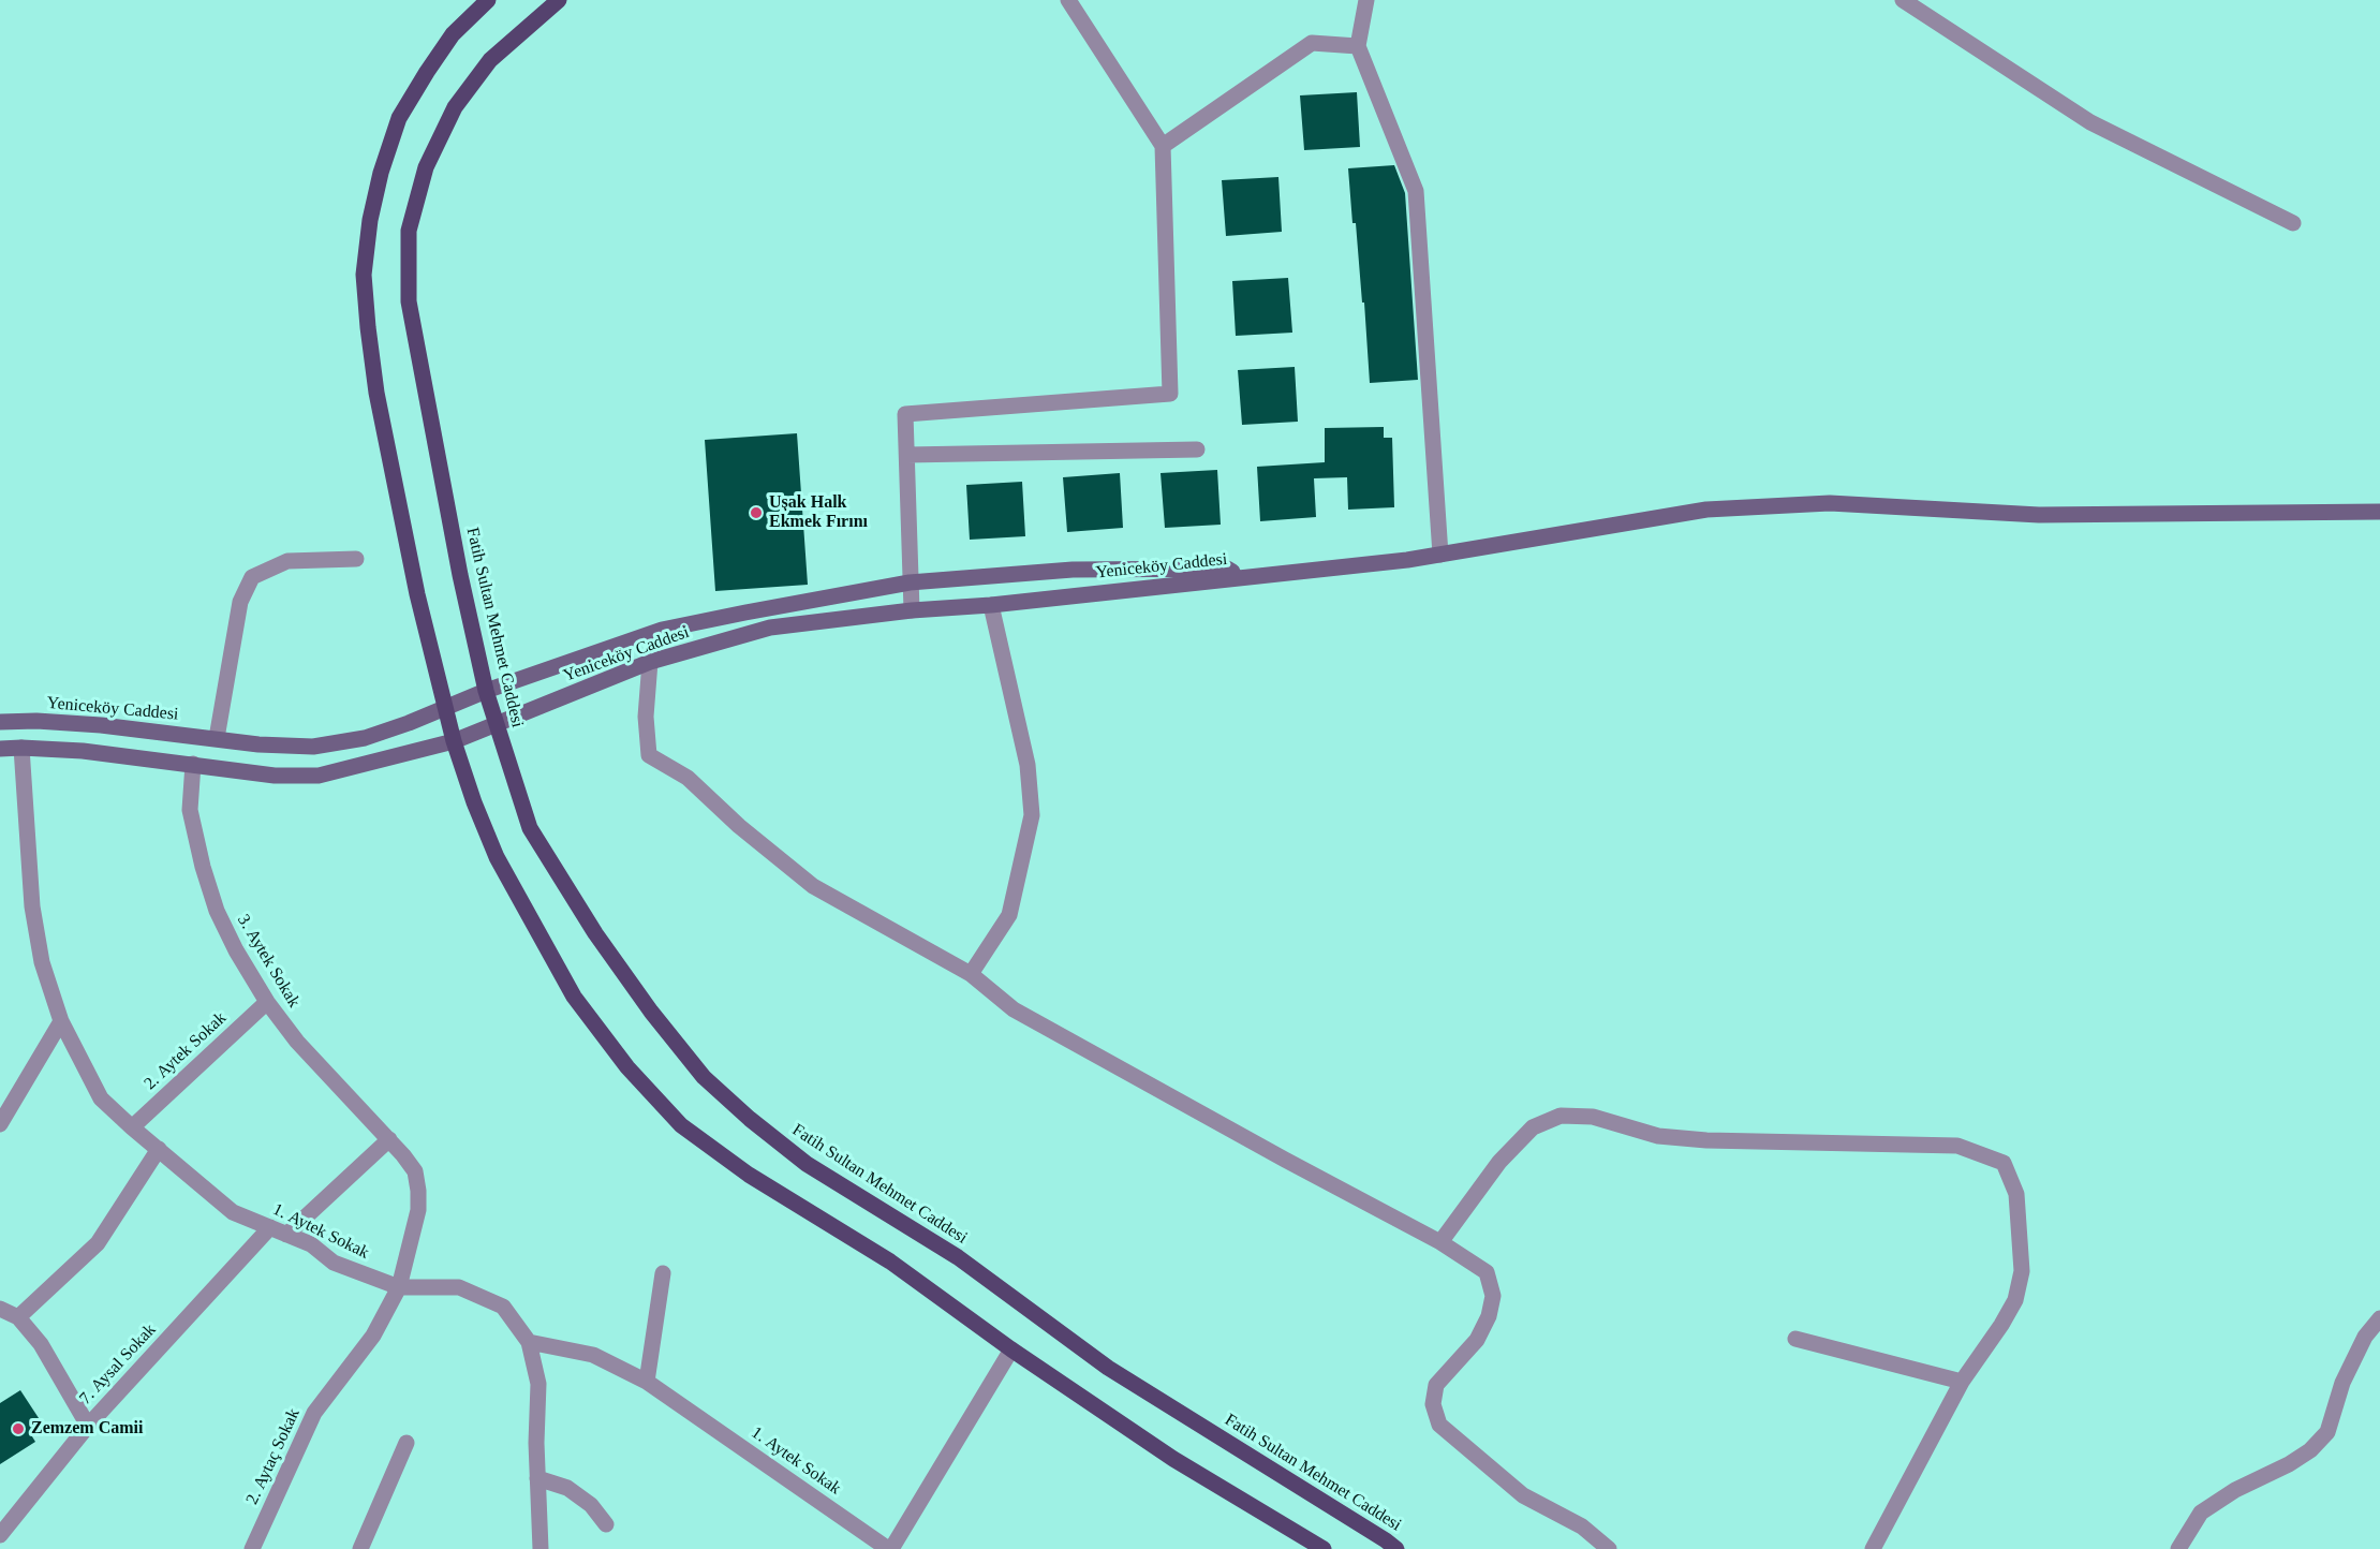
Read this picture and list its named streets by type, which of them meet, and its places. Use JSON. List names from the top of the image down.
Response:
{
  "streets": {
    "main road": ["Fatih Sultan Mehmet Caddesi"],
    "street": [
      "Yeniceköy Caddesi",
      "3. Aytek Sokak",
      "2. Aytek Sokak",
      "1. Aytek Sokak",
      "7. Aysal Sokak",
      "2. Aytaç Sokak"
    ]
  },
  "crossings": [
    ["Yeniceköy Caddesi", "Fatih Sultan Mehmet Caddesi"],
    ["Yeniceköy Caddesi", "3. Aytek Sokak"],
    ["Yeniceköy Caddesi", "1. Aytek Sokak"],
    ["3. Aytek Sokak", "2. Aytek Sokak"],
    ["3. Aytek Sokak", "2. Aytaç Sokak"],
    ["2. Aytek Sokak", "1. Aytek Sokak"],
    ["1. Aytek Sokak", "7. Aysal Sokak"],
    ["1. Aytek Sokak", "2. Aytaç Sokak"]
  ],
  "places": ["Uşak Halk Ekmek Fırını", "Zemzem Camii"]
}
